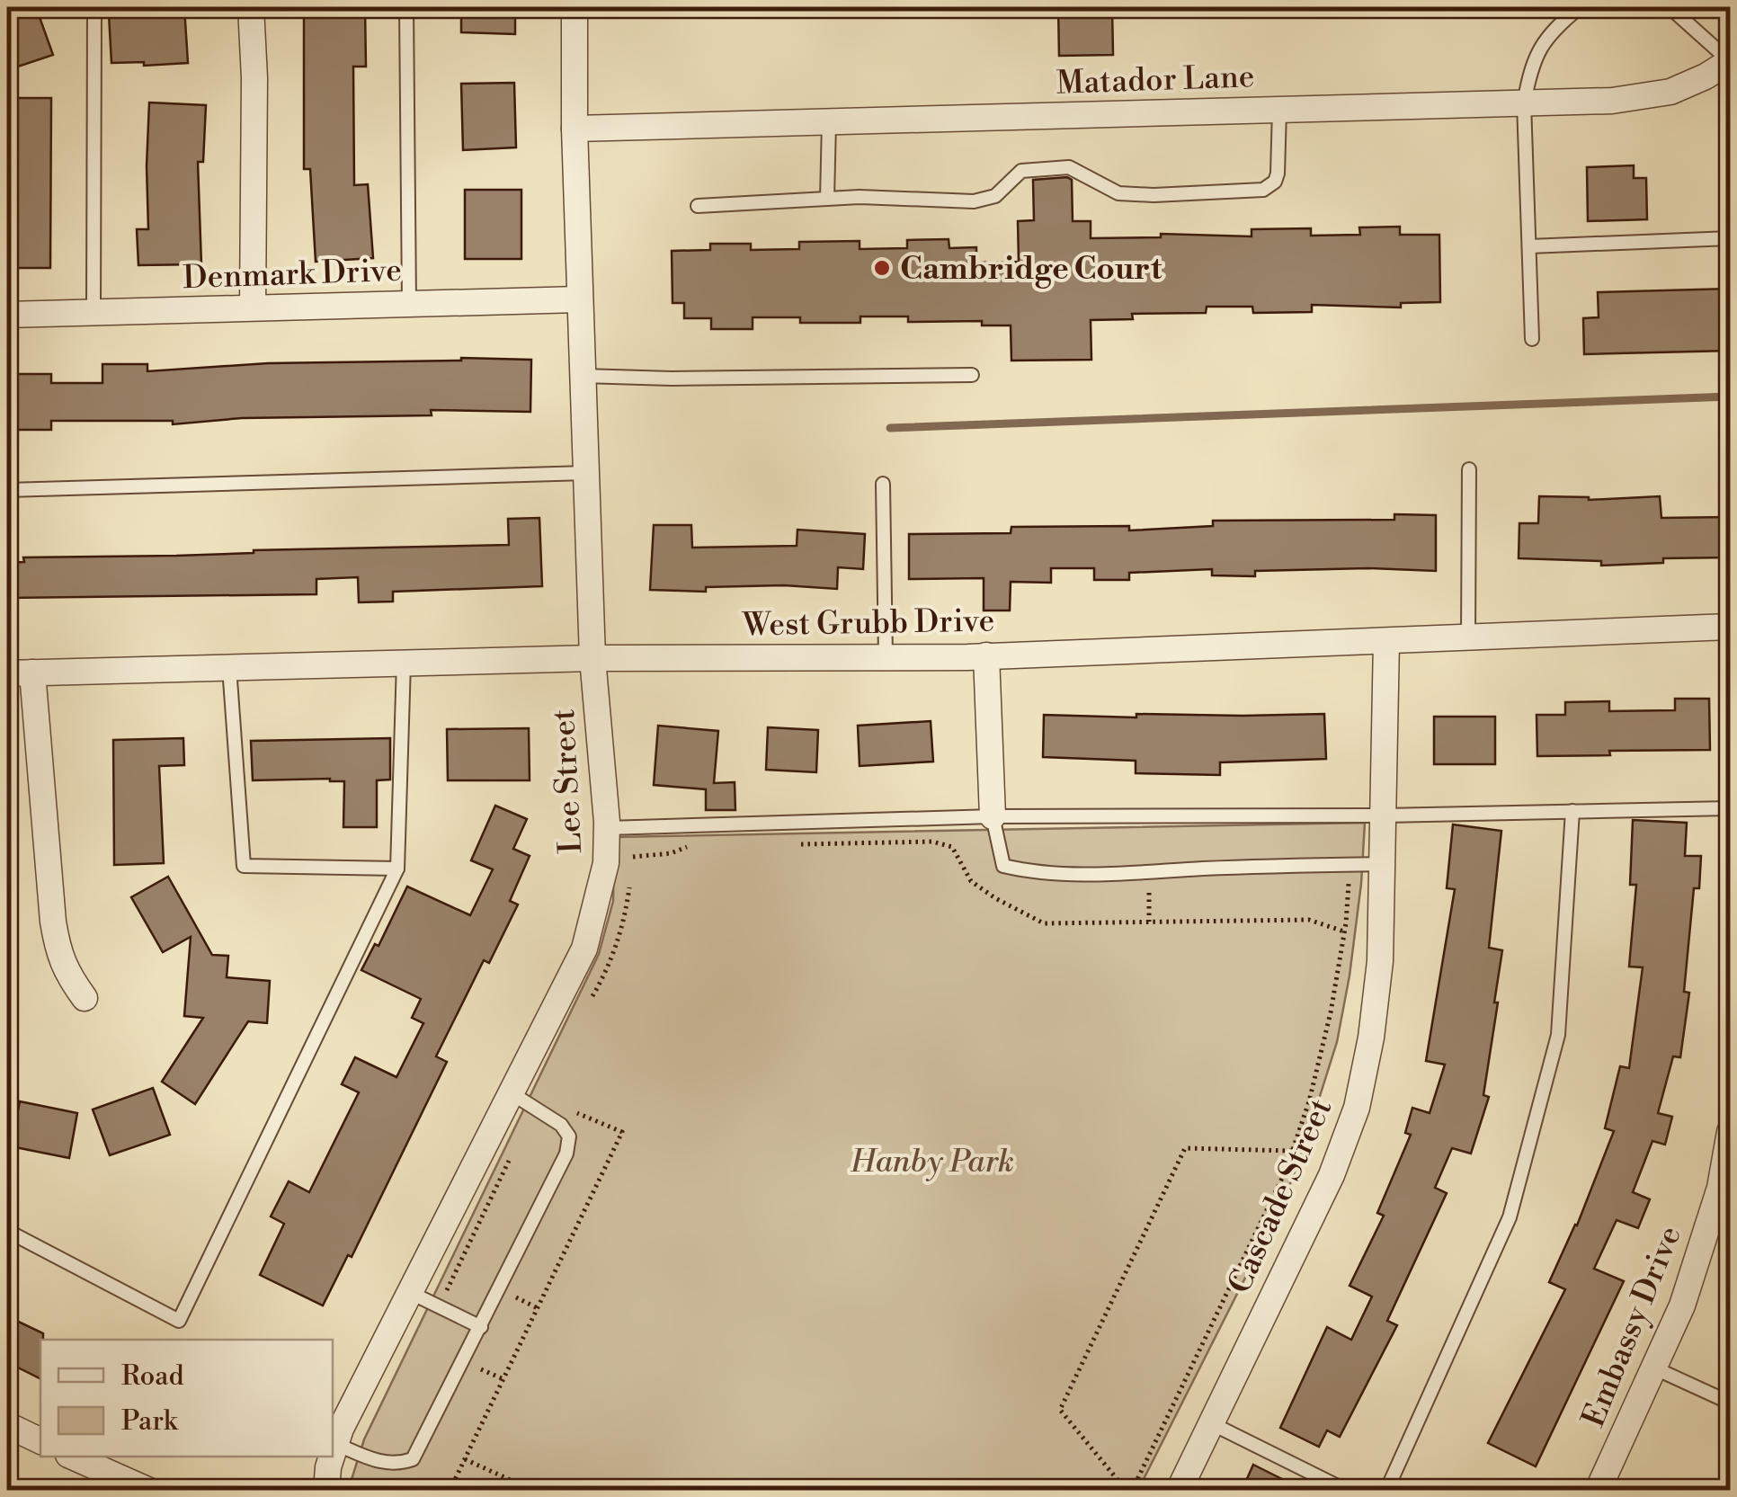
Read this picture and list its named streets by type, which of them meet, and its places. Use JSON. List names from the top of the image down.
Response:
{
  "streets": {
    "street": [
      "Matador Lane",
      "Denmark Drive",
      "West Grubb Drive",
      "Lee Street",
      "Cascade Street",
      "Embassy Drive"
    ]
  },
  "crossings": [
    ["Matador Lane", "Lee Street"],
    ["Denmark Drive", "Lee Street"],
    ["West Grubb Drive", "Lee Street"],
    ["West Grubb Drive", "Cascade Street"]
  ],
  "parks": ["Hanby Park"],
  "places": ["Cambridge Court"],
  "legend": ["Road", "Park"]
}
